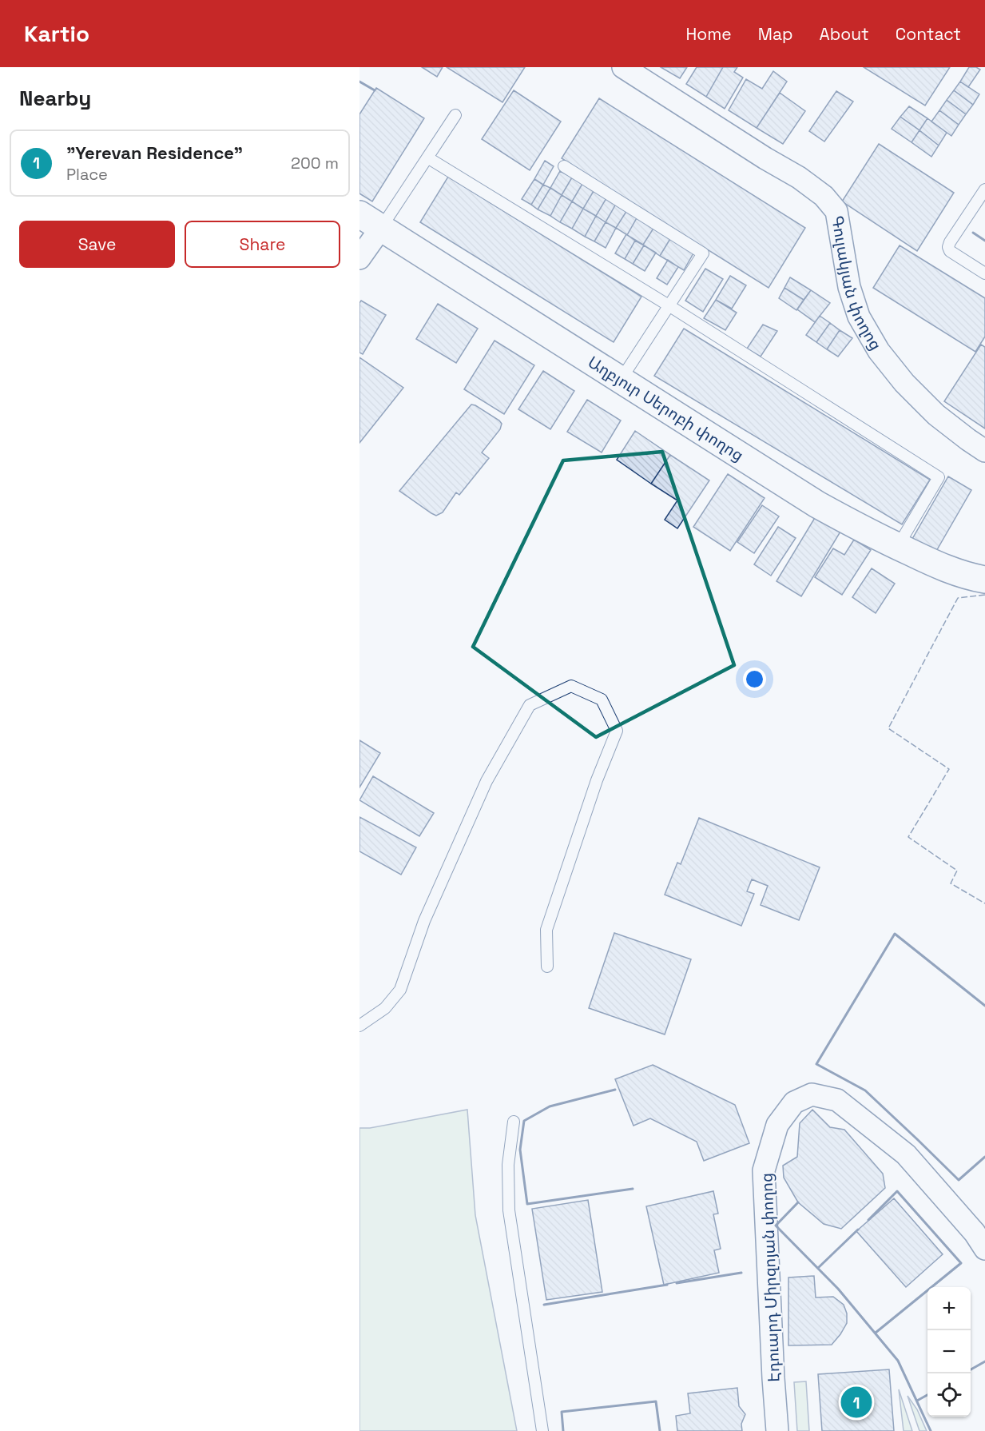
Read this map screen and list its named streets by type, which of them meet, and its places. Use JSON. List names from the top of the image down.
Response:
{
  "streets": {
    "street": ["Գուլակյան փողոց", "Աղբյուր Սերոբի փողոց", "Էդուարդ Միրզոյան փողոց"]
  },
  "page": {
    "header": "Kartio",
    "nav": [
      "Home",
      "Map",
      "About",
      "Contact"
    ],
    "heading": "Nearby",
    "list": [
      {
        "mark": "1",
        "name": "\"Yerevan Residence\"",
        "note": "Place",
        "value": "200 m"
      }
    ],
    "buttons": ["Save", "Share"],
    "map_buttons": ["+", "−"],
    "pins": "1"
  }
}
